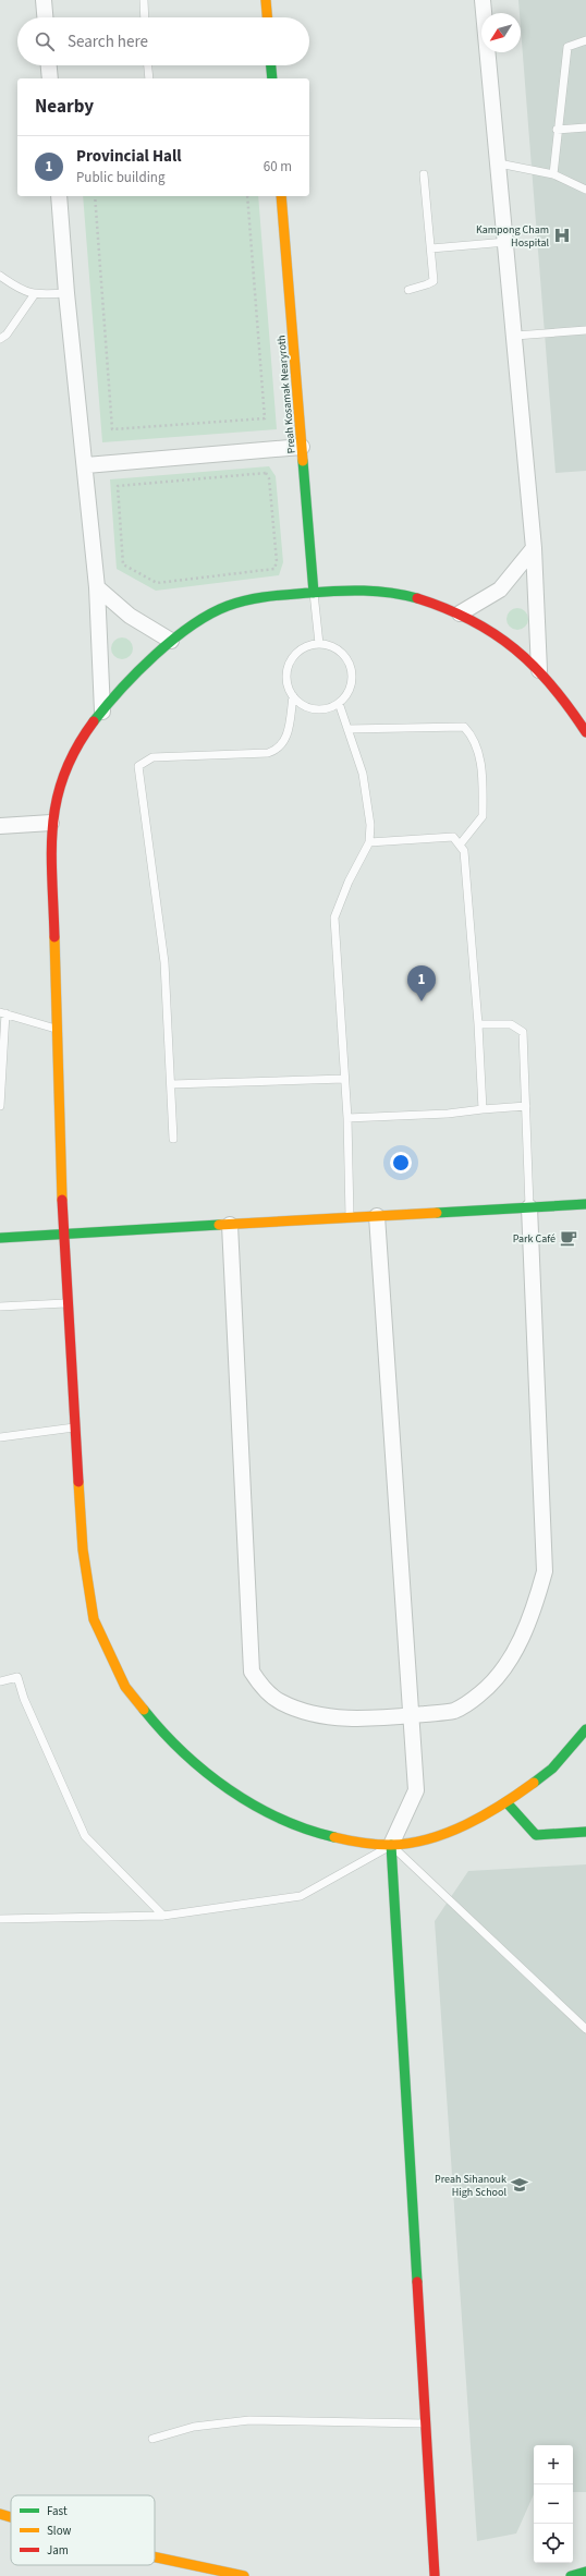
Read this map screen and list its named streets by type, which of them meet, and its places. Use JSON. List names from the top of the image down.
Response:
{
  "streets": {
    "street": ["Preah Kosamak Nearyroth"]
  },
  "places": {
    "hospital": ["Kampong Cham Hospital"],
    "cafe": ["Park Café"],
    "school or university": ["Preah Sihanouk High School"]
  },
  "legend": ["Fast", "Slow", "Jam"],
  "north": "bottom left",
  "page": {
    "search": "Search here",
    "heading": "Nearby",
    "list": [
      {
        "mark": "1",
        "name": "Provincial Hall",
        "note": "Public building",
        "value": "60 m"
      }
    ],
    "pins": "1",
    "map_buttons": ["+", "−"]
  }
}
